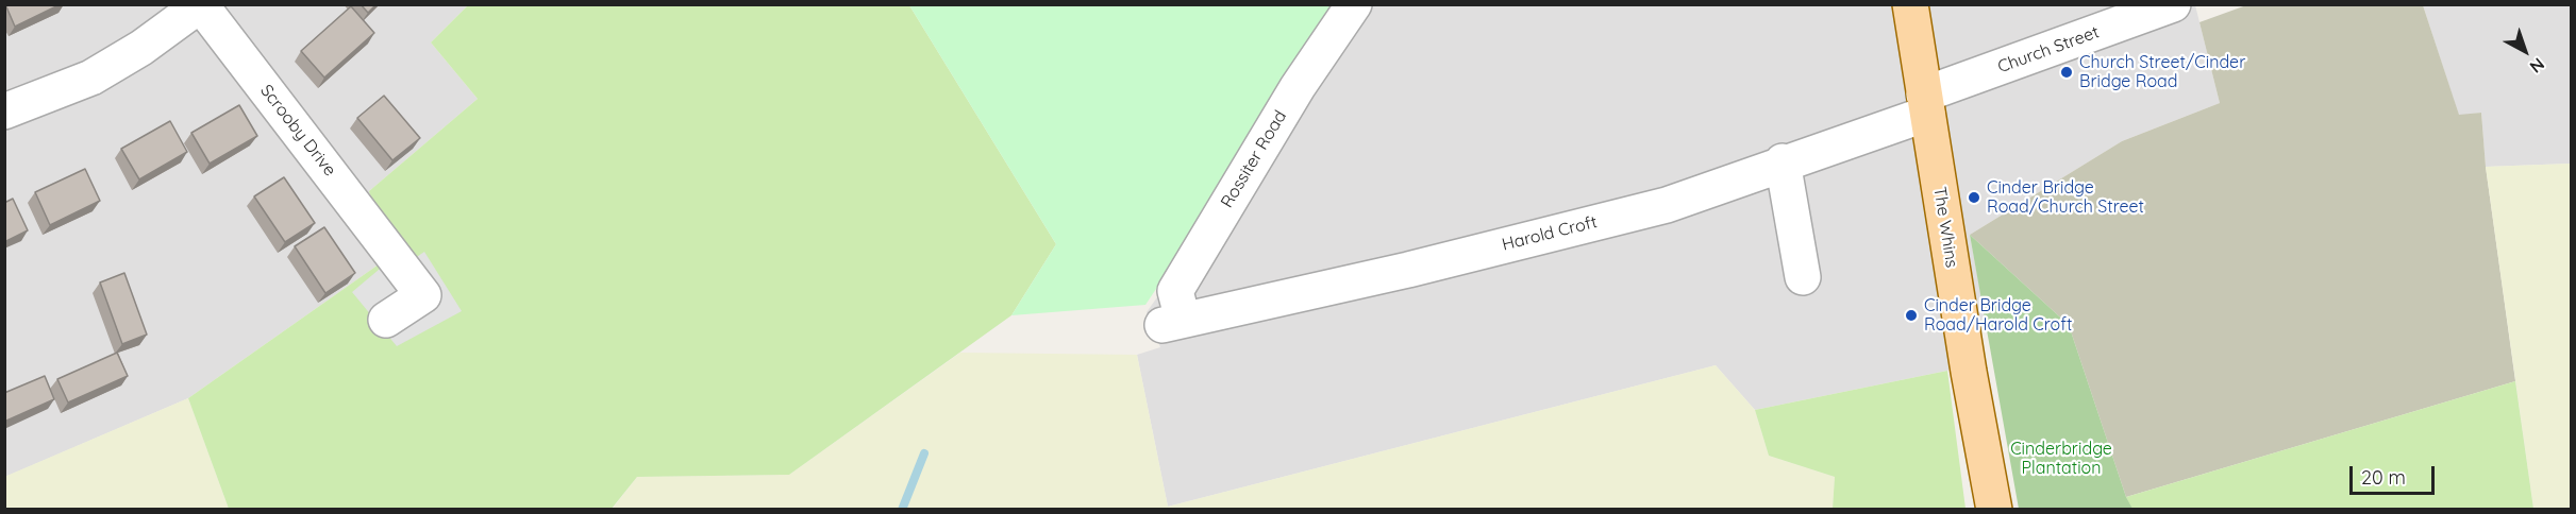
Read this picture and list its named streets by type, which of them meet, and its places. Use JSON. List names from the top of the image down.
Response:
{
  "streets": {
    "main road": ["The Whins"],
    "street": [
      "Church Street",
      "Scrooby Drive",
      "Rossiter Road",
      "Harold Croft"
    ]
  },
  "crossings": [
    ["Church Street", "The Whins"],
    ["Church Street", "Harold Croft"],
    ["Rossiter Road", "Harold Croft"],
    ["The Whins", "Harold Croft"]
  ],
  "parks": ["Cinderbridge Plantation"],
  "places": ["Church Street/Cinder Bridge Road", "Cinder Bridge Road/Church Street", "Cinder Bridge Road/Harold Croft"],
  "scale_bar": "20 m",
  "north": "bottom right"
}
